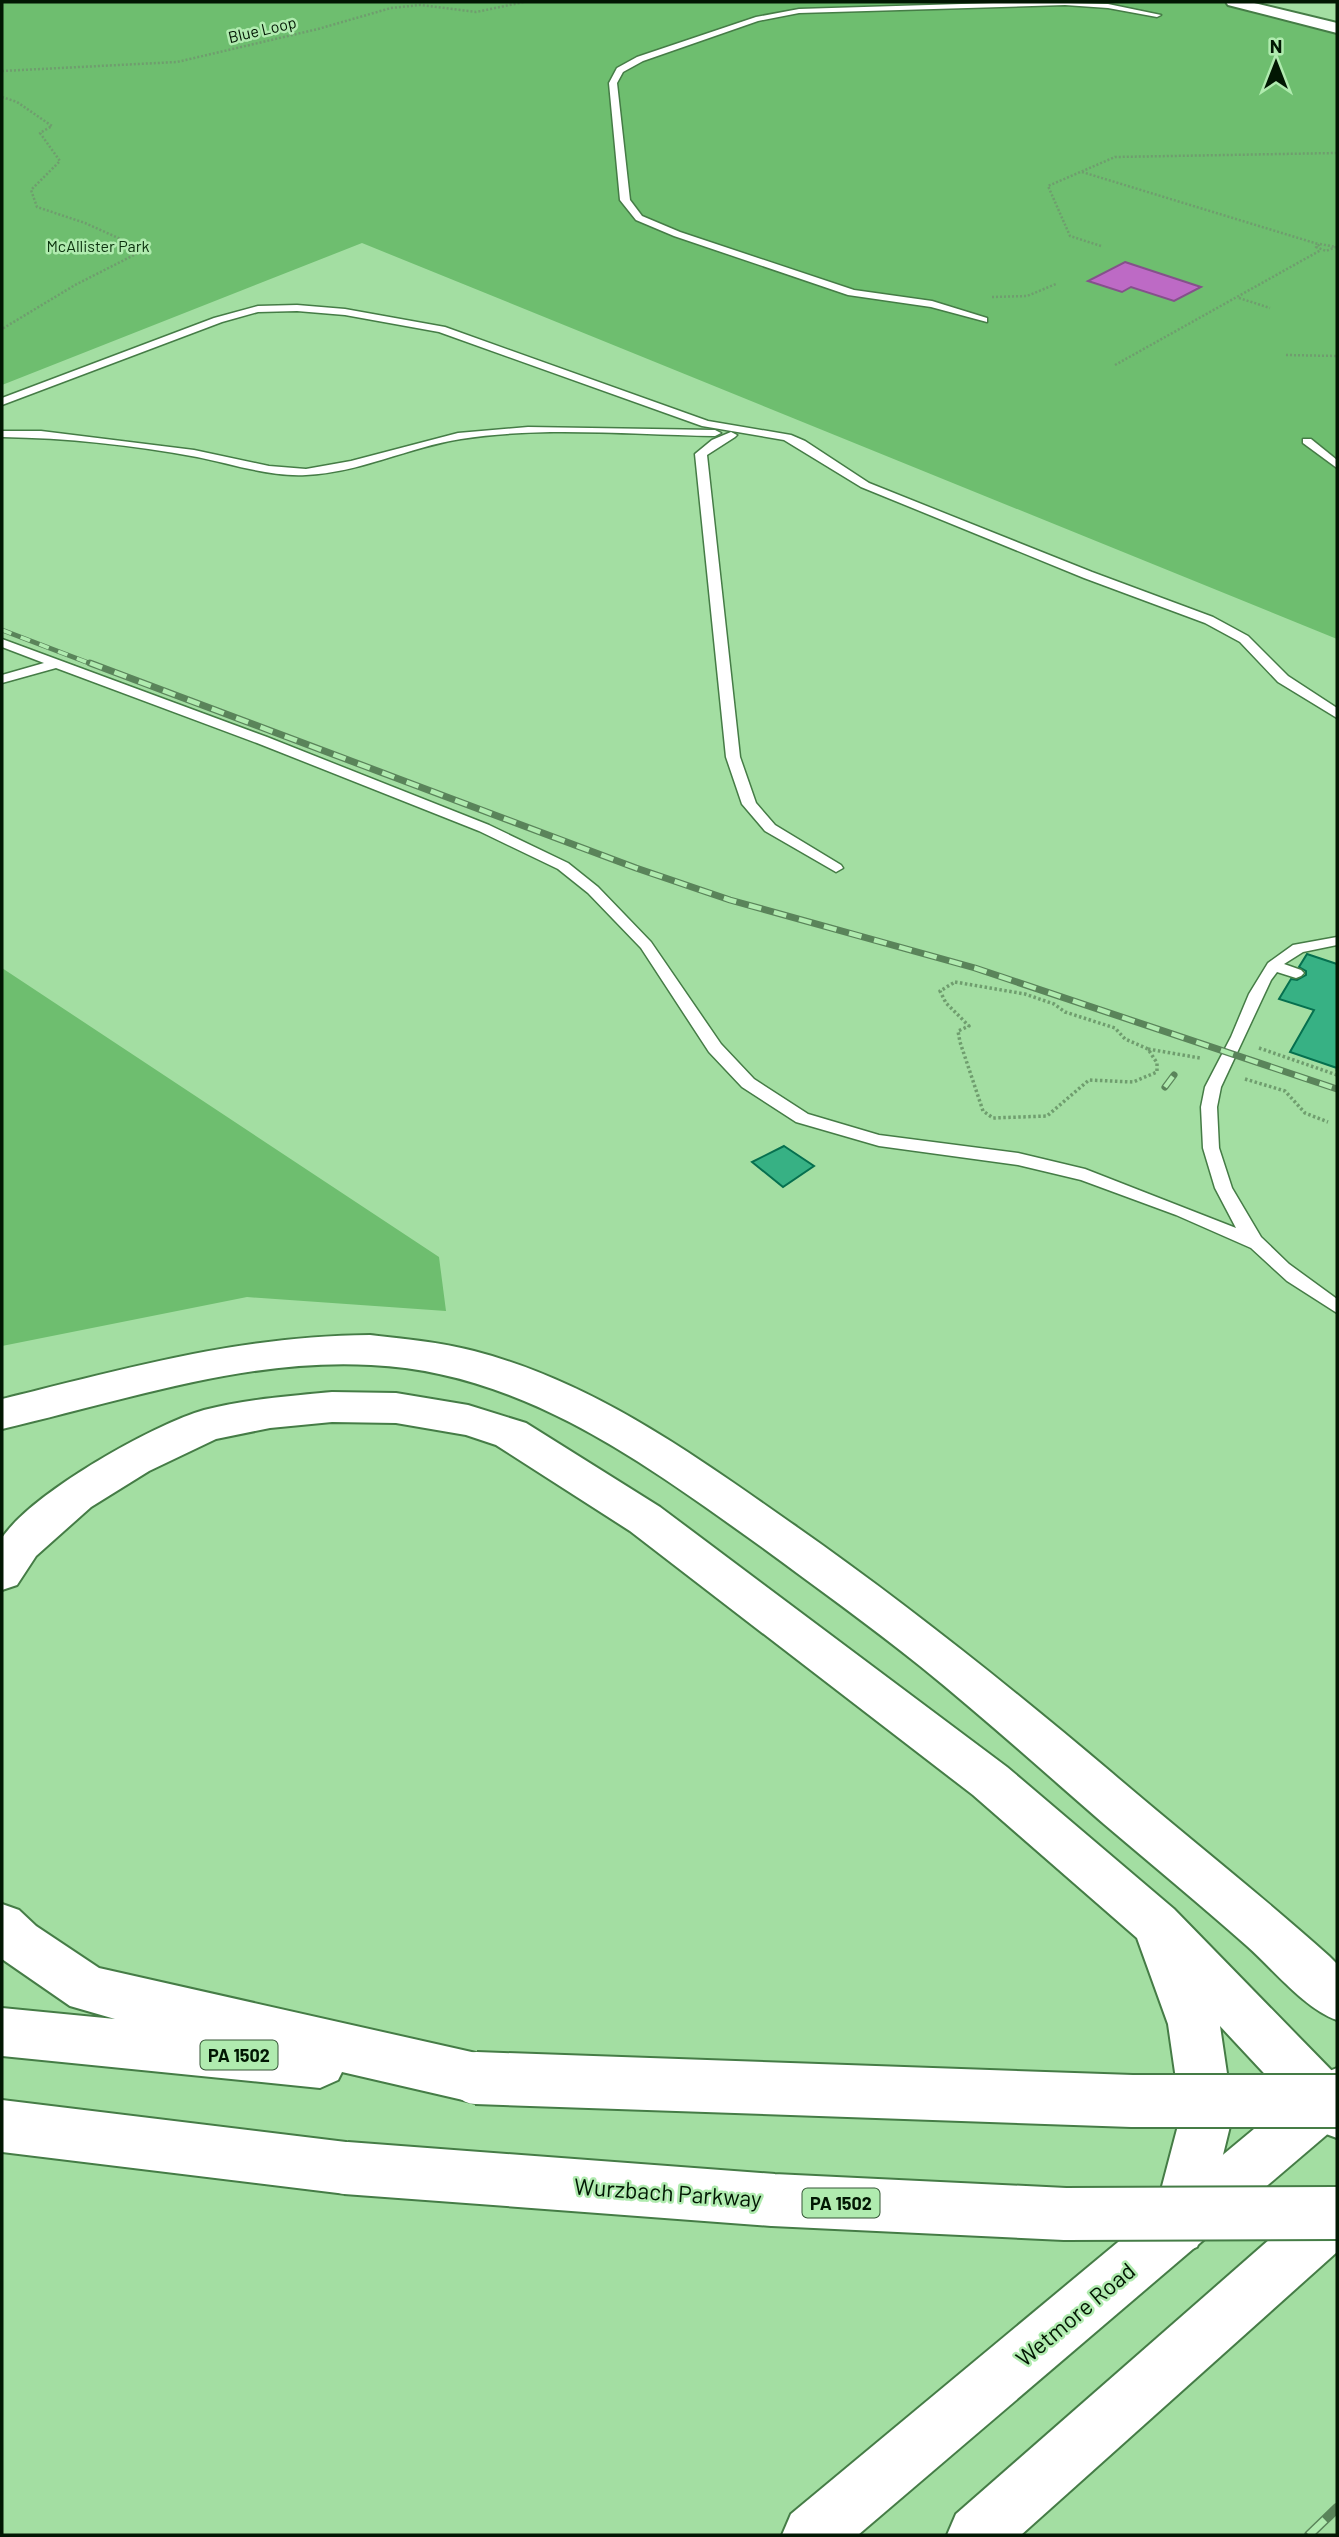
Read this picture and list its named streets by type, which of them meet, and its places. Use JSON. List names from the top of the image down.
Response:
{
  "streets": {
    "main road": ["PA 1502", "Wurzbach Parkway", "Wetmore Road"],
    "path": ["Blue Loop"]
  },
  "crossings": [
    ["PA 1502", "Wetmore Road"]
  ],
  "parks": ["McAllister Park"],
  "north": "top"
}
